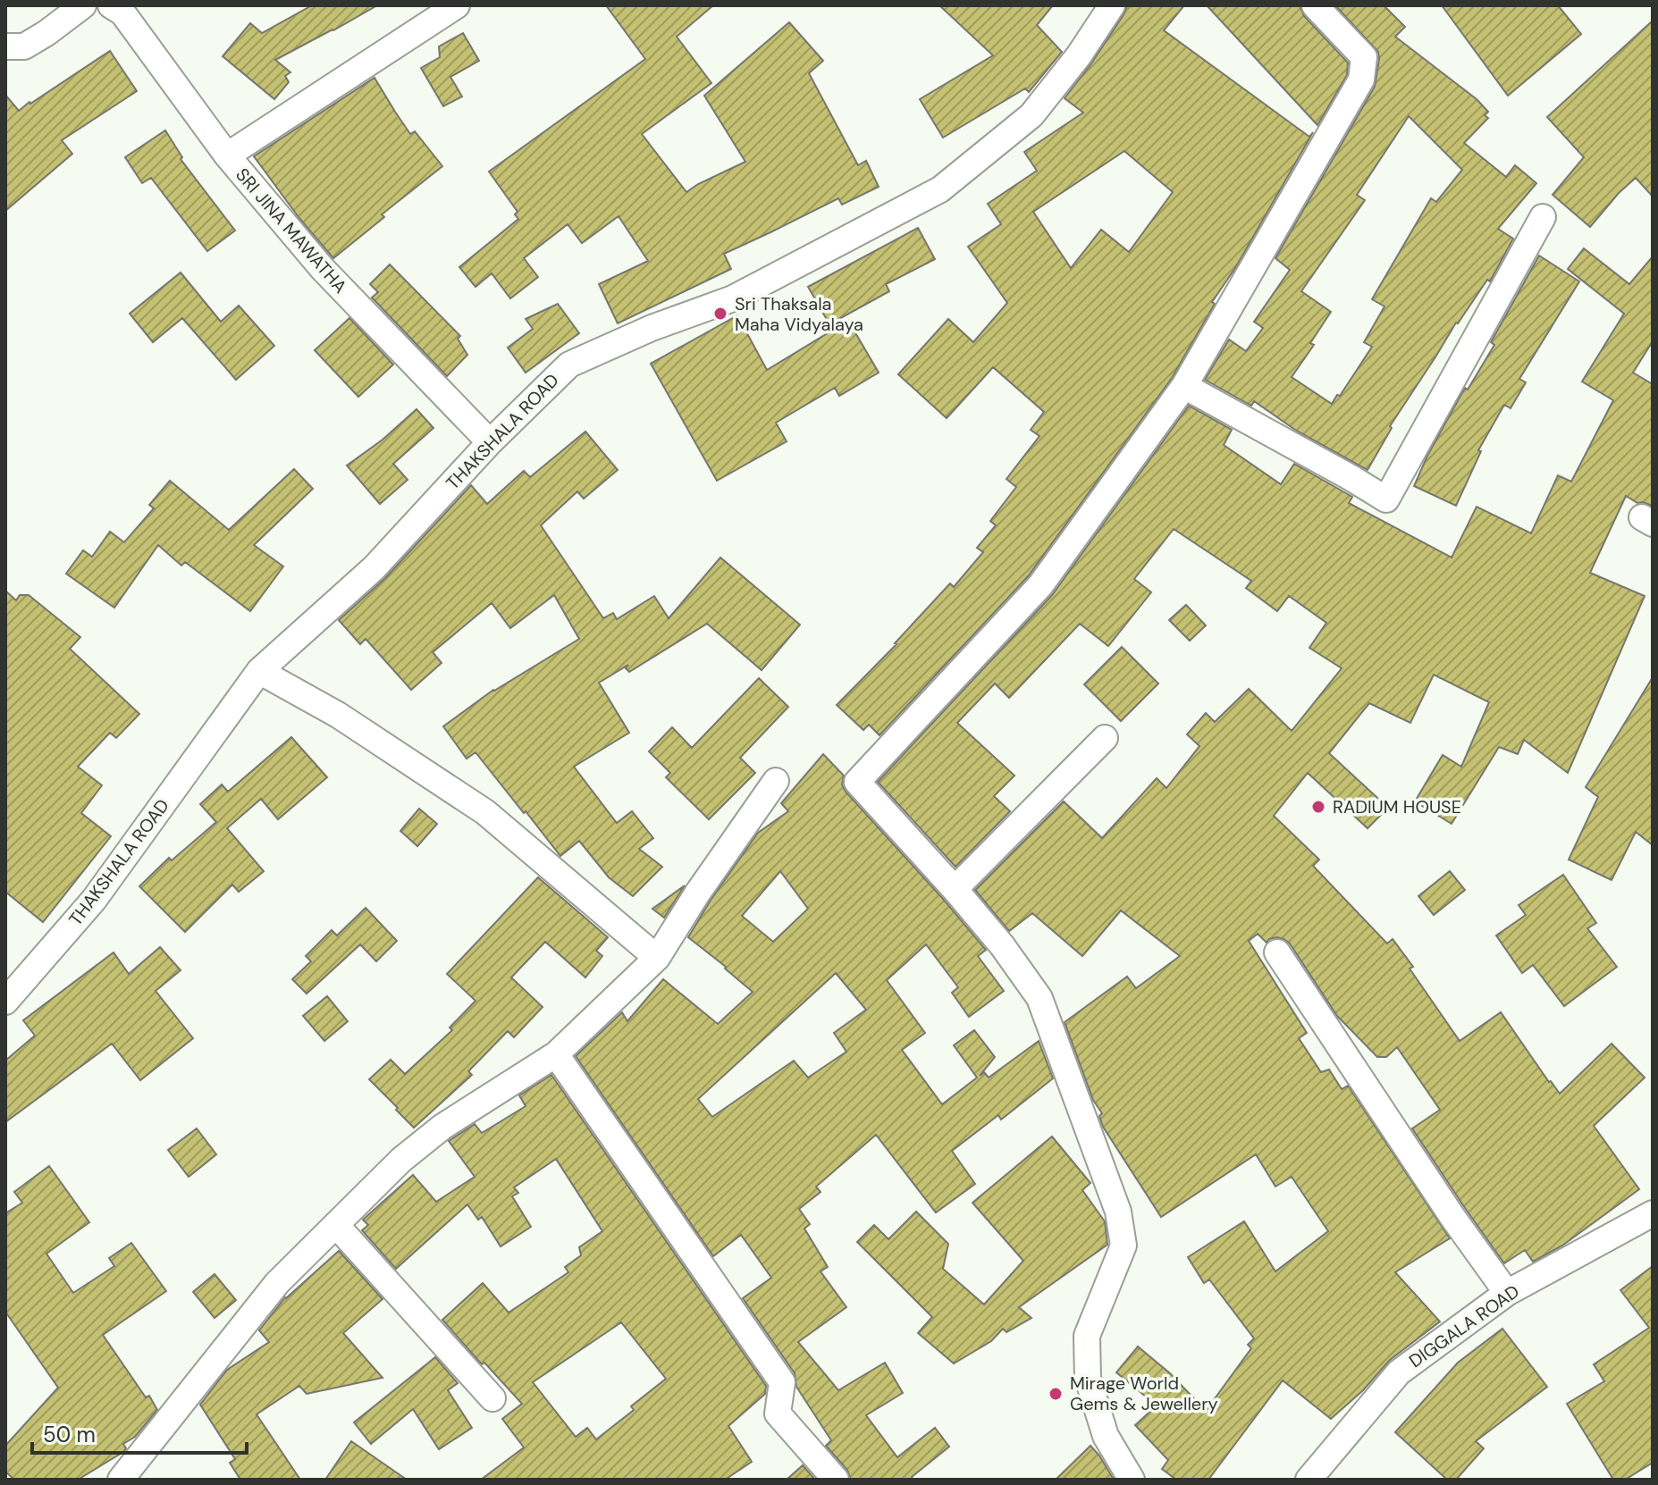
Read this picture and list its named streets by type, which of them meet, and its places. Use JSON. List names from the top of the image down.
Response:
{
  "streets": {
    "street": ["SRI JINA MAWATHA", "THAKSHALA ROAD", "DIGGALA ROAD"]
  },
  "crossings": [
    ["SRI JINA MAWATHA", "THAKSHALA ROAD"]
  ],
  "places": ["Sri Thaksala Maha Vidyalaya", "RADIUM HOUSE", "Mirage World Gems & Jewellery"],
  "scale_bar": "50 m"
}
